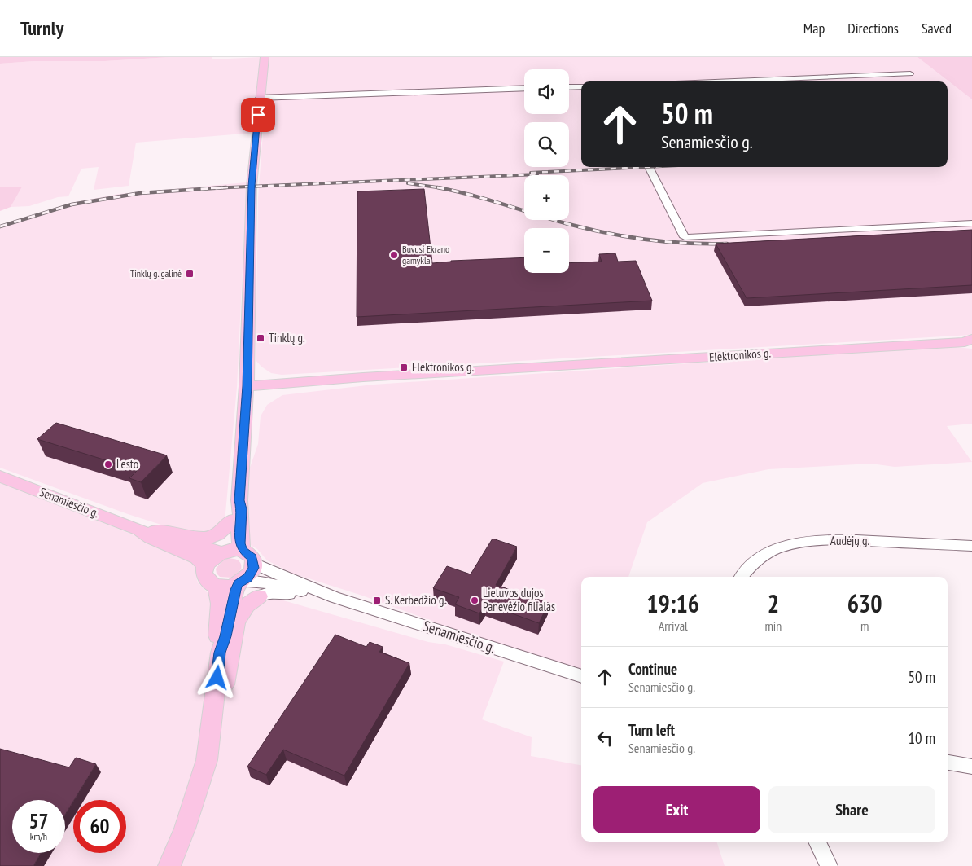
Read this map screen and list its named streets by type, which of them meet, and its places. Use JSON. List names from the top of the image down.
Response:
{
  "streets": {
    "main road": ["Elektronikos g.", "Senamiesčio g."],
    "street": ["Audėjų g."]
  },
  "places": {
    "other": ["Buvusi Ekrano gamykla", "Lesto", "Lietuvos dujos Panevėžio filialas"],
    "transit": [
      "Tinklų g. galinė",
      "Tinklų g.",
      "Elektronikos g.",
      "S. Kerbedžio g."
    ]
  },
  "page": {
    "header": "Turnly",
    "nav": ["Map", "Directions", "Saved"],
    "map_buttons": ["+", "−"],
    "turn": ["50 m", "Senamiesčio g."],
    "eta": [
      "19:16",
      "Arrival",
      "2",
      "min",
      "630",
      "m"
    ],
    "list": [
      {
        "name": "Continue",
        "note": "Senamiesčio g.",
        "value": "50 m"
      },
      {
        "name": "Turn left",
        "note": "Senamiesčio g.",
        "value": "10 m"
      }
    ],
    "buttons": ["Exit", "Share"],
    "speed": "57 km/h",
    "limit": "60"
  }
}
